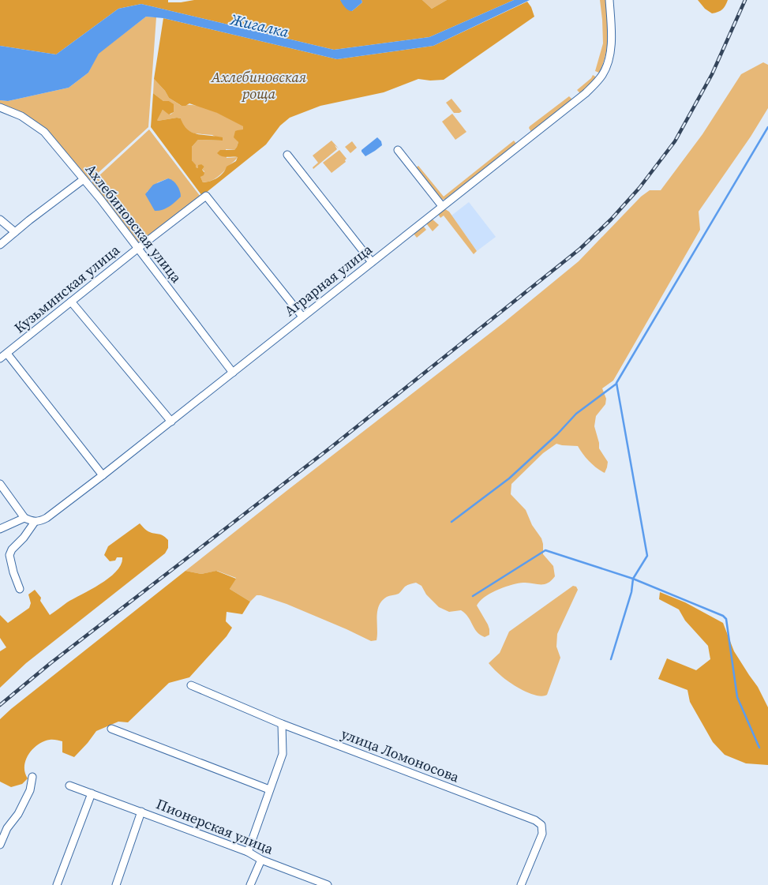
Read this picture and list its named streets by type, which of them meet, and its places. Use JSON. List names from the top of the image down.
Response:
{
  "streets": {
    "street": [
      "Ахлебиновская улица",
      "Аграрная улица",
      "Кузьминская улица",
      "улица Ломоносова",
      "Пионерская улица"
    ]
  },
  "crossings": [
    ["Ахлебиновская улица", "Аграрная улица"],
    ["Ахлебиновская улица", "Кузьминская улица"],
    ["Аграрная улица", "Кузьминская улица"]
  ],
  "water": ["Жигалка"],
  "parks": ["Ахлебиновская роща"]
}
